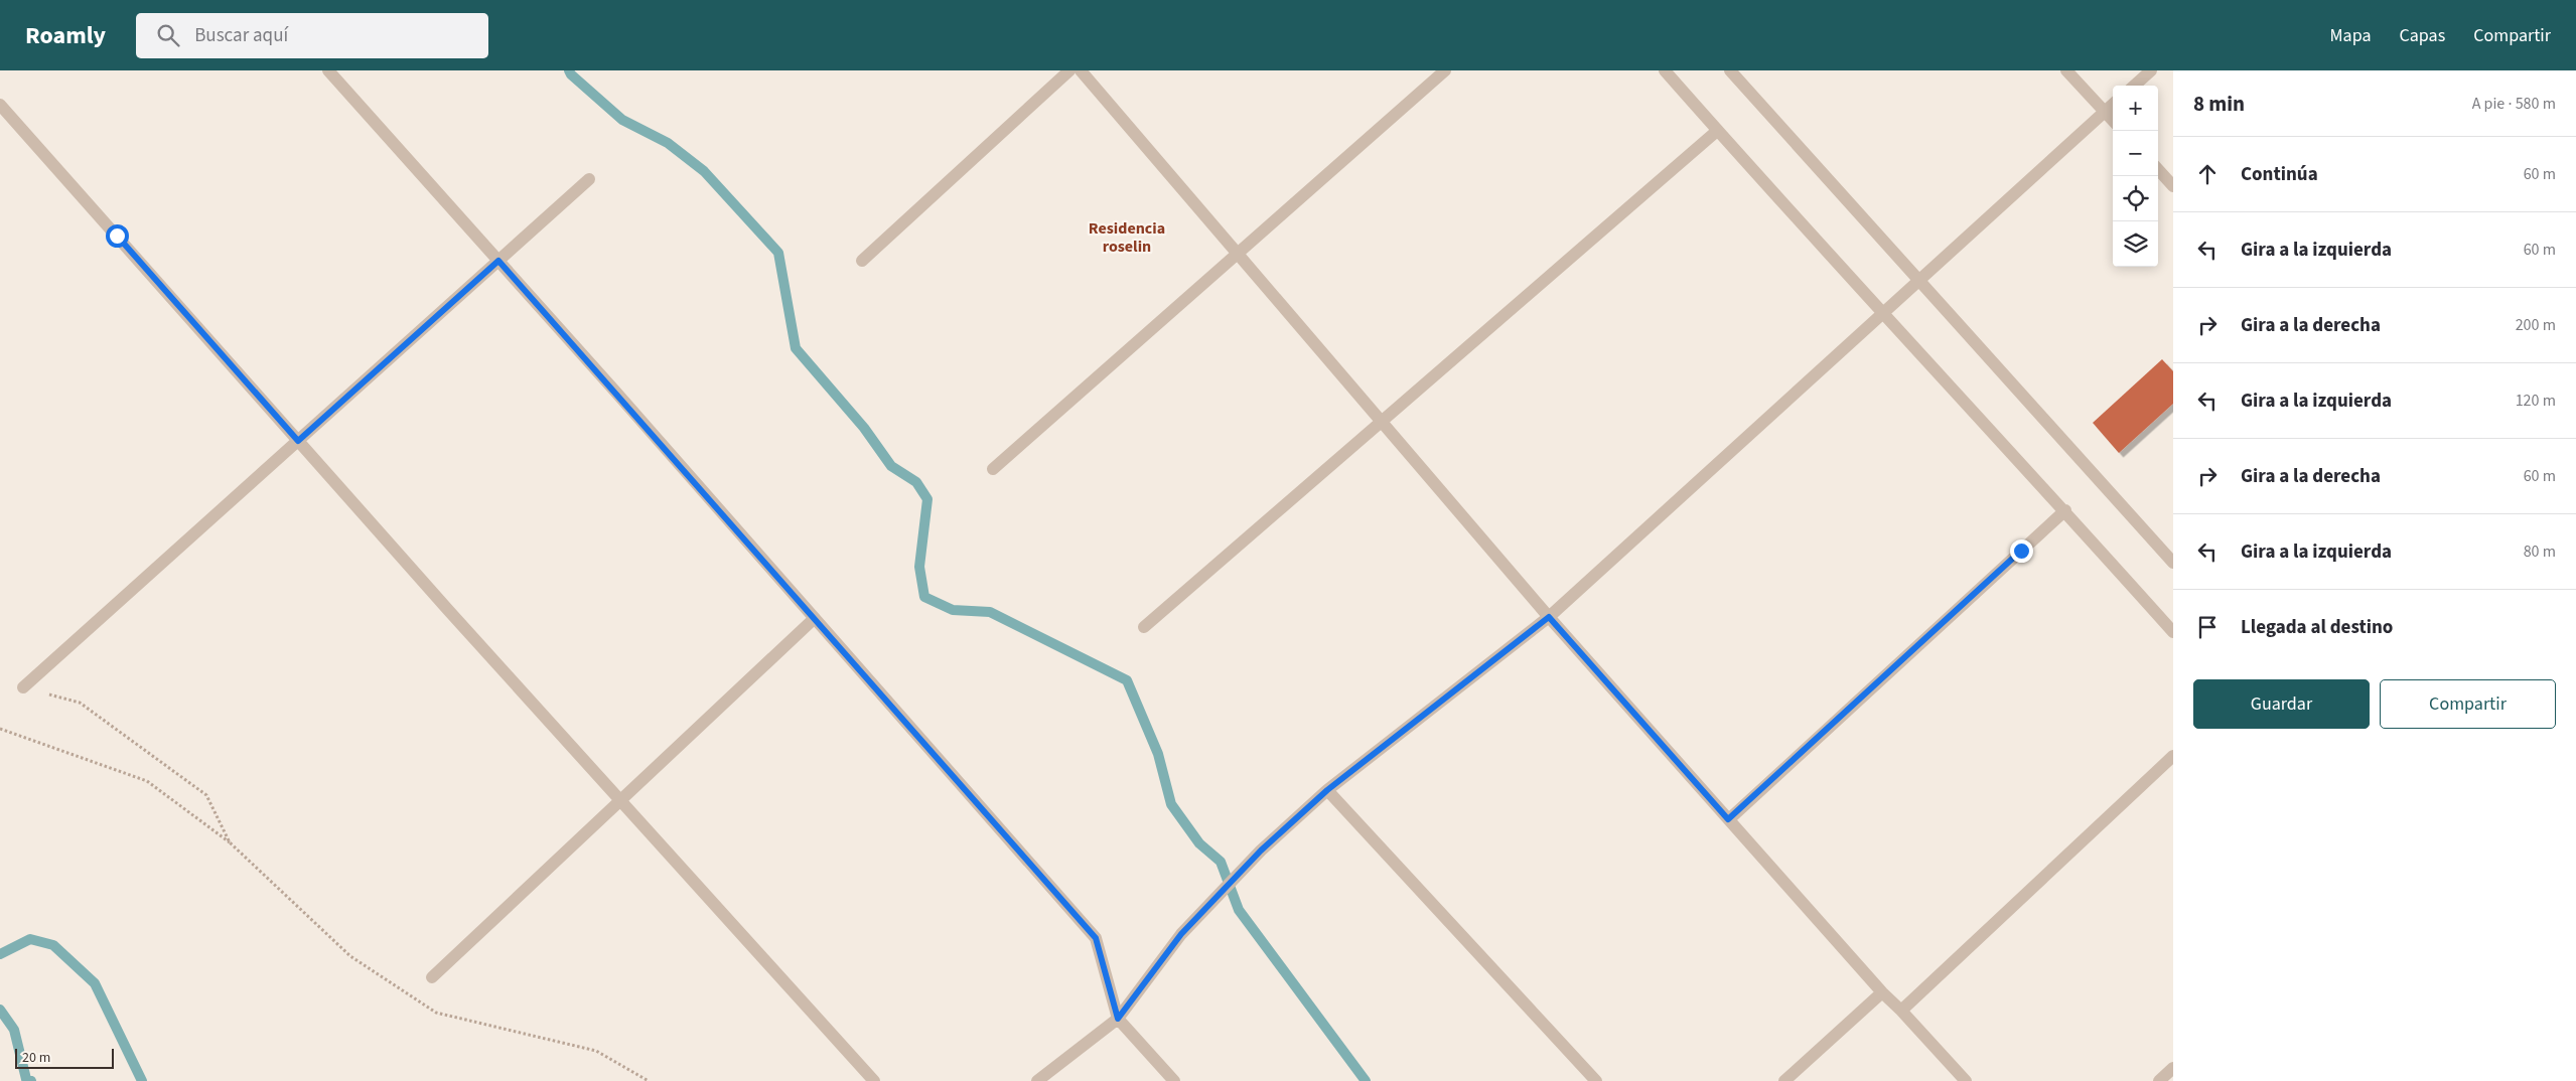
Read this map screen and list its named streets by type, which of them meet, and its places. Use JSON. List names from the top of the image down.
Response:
{
  "districts": ["Residencia roselin"],
  "scale_bar": "20 m",
  "page": {
    "header": "Roamly",
    "search": "Buscar aquí",
    "nav": ["Mapa", "Capas", "Compartir"],
    "heading": ["8 min", "A pie · 580 m"],
    "map_buttons": ["+", "−"],
    "list": [
      ["Continúa", "60 m"],
      ["Gira a la izquierda", "60 m"],
      ["Gira a la derecha", "200 m"],
      ["Gira a la izquierda", "120 m"],
      ["Gira a la derecha", "60 m"],
      ["Gira a la izquierda", "80 m"],
      "Llegada al destino"
    ],
    "buttons": ["Guardar", "Compartir"],
    "scale": "20 m"
  }
}
